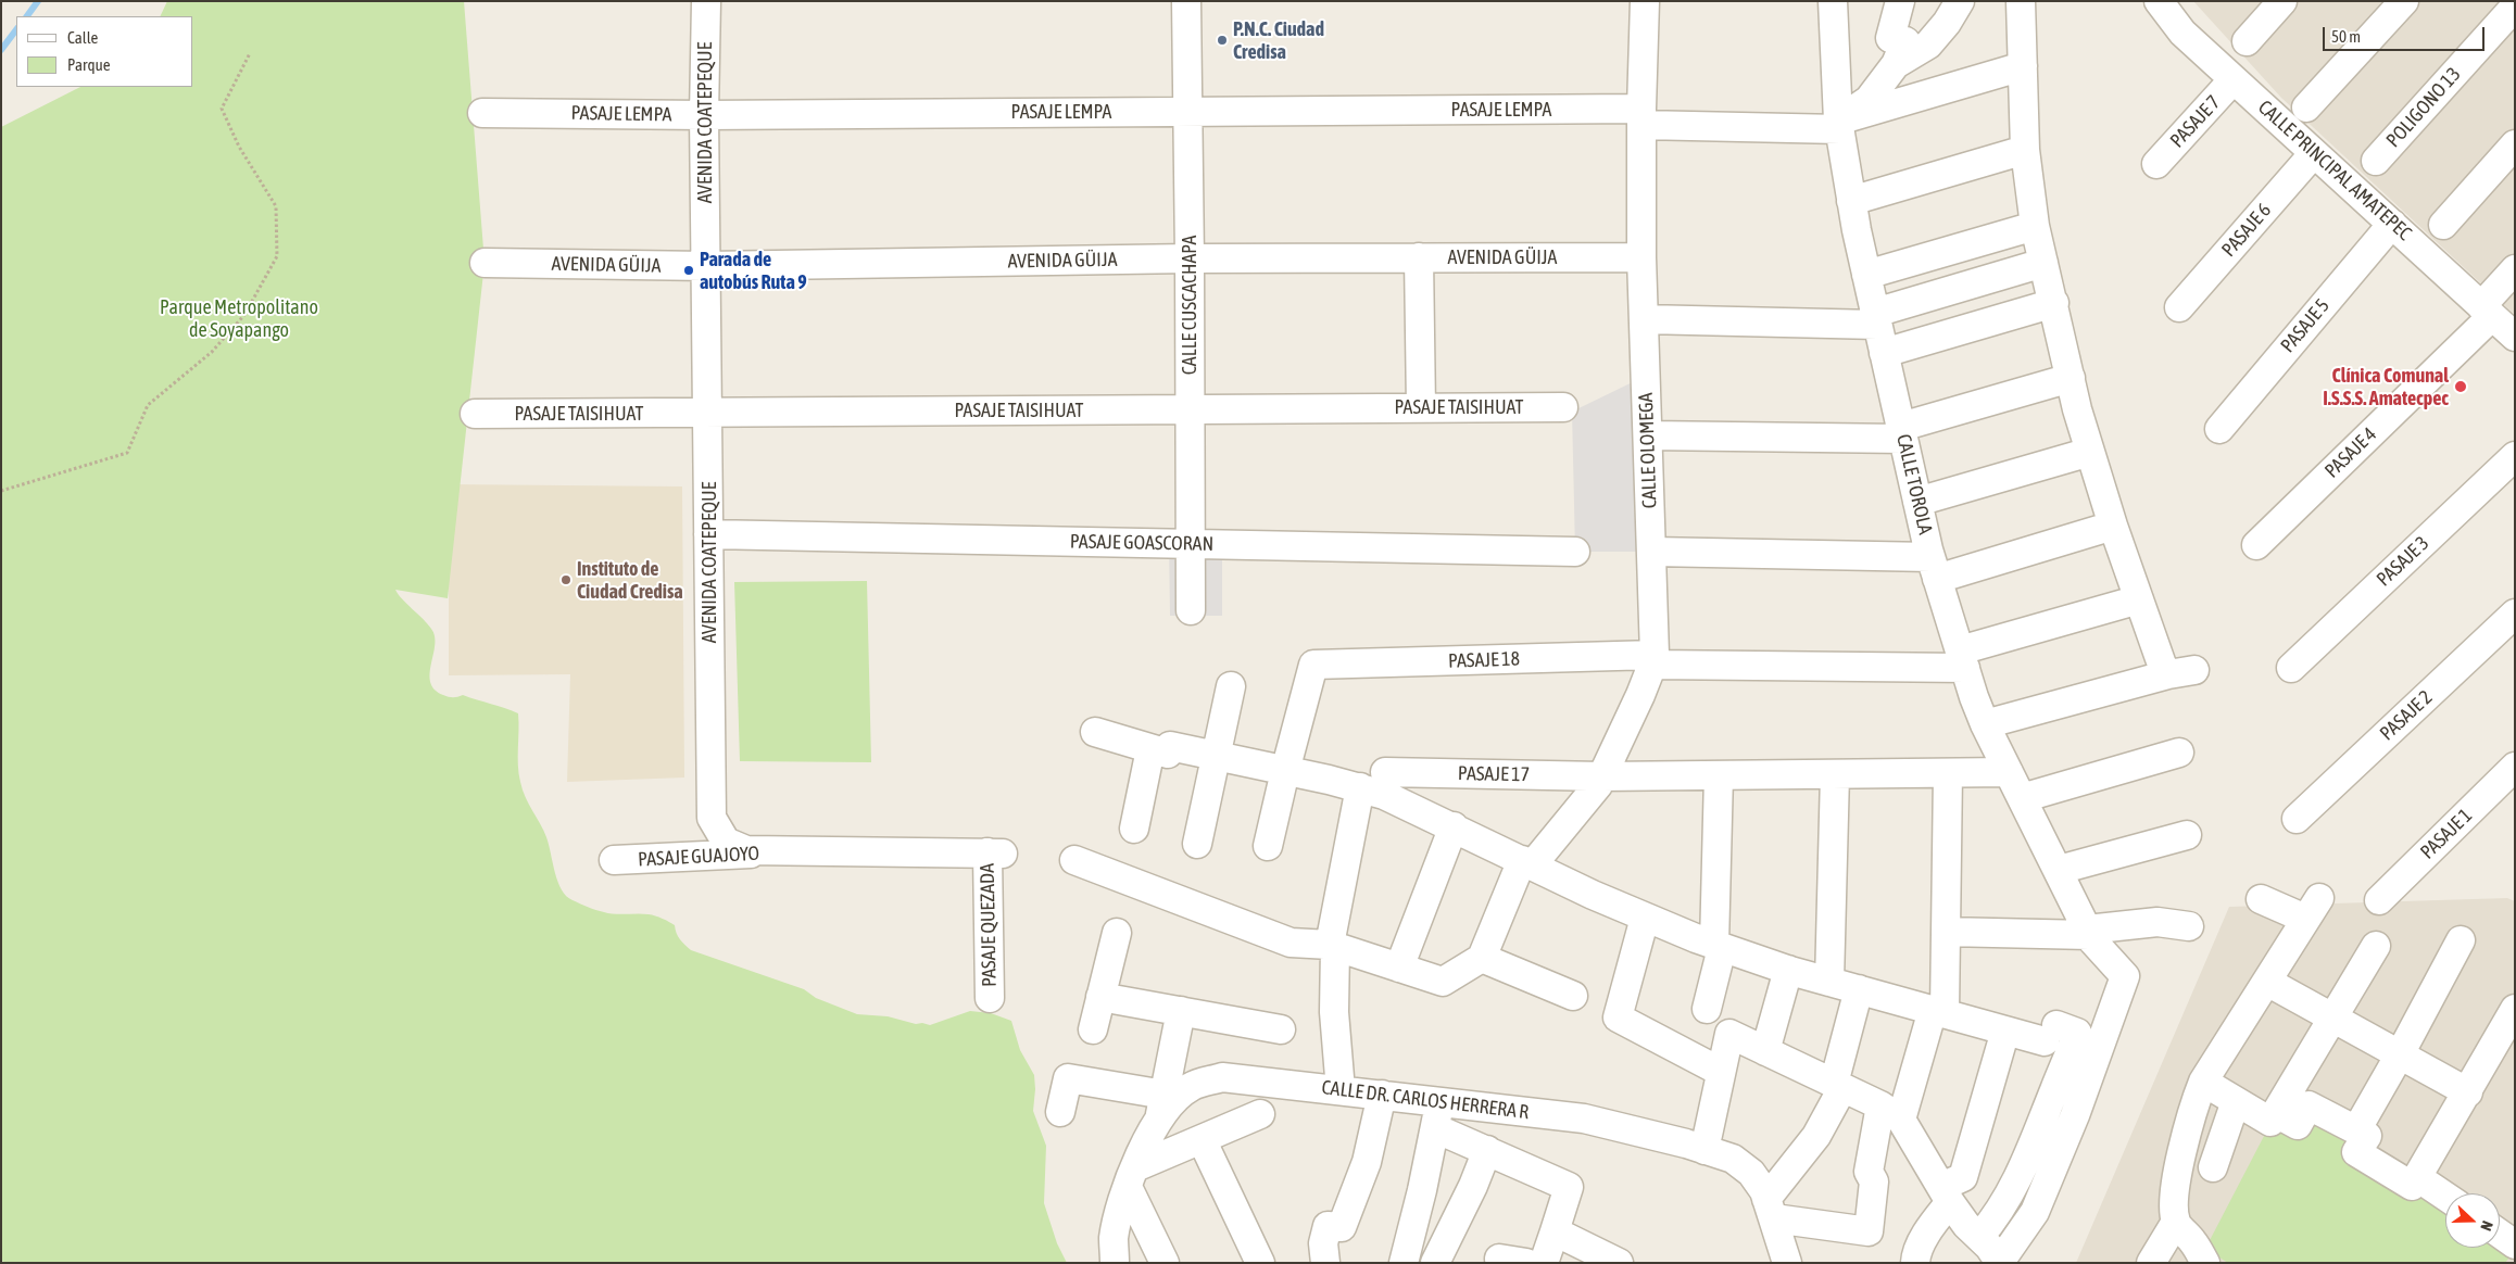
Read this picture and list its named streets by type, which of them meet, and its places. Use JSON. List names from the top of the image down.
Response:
{
  "streets": {
    "street": [
      "POLIGONO 13",
      "PASAJE LEMPA",
      "PASAJE 7",
      "AVENIDA COATEPEQUE",
      "CALLE PRINCIPAL AMATEPEC",
      "PASAJE 6",
      "AVENIDA GÜIJA",
      "CALLE CUSCACHAPA",
      "PASAJE 5",
      "PASAJE TAISIHUAT",
      "CALLE OLOMEGA",
      "PASAJE 4",
      "CALLE TOROLA",
      "PASAJE GOASCORAN",
      "PASAJE 3",
      "PASAJE 18",
      "PASAJE 2",
      "PASAJE 17",
      "PASAJE 1",
      "PASAJE GUAJOYO",
      "PASAJE QUEZADA",
      "CALLE DR. CARLOS HERRERA R"
    ]
  },
  "crossings": [
    ["PASAJE LEMPA", "AVENIDA COATEPEQUE"],
    ["PASAJE LEMPA", "CALLE CUSCACHAPA"],
    ["PASAJE LEMPA", "CALLE OLOMEGA"],
    ["PASAJE LEMPA", "CALLE TOROLA"],
    ["PASAJE 7", "CALLE PRINCIPAL AMATEPEC"],
    ["AVENIDA COATEPEQUE", "AVENIDA GÜIJA"],
    ["AVENIDA COATEPEQUE", "PASAJE TAISIHUAT"],
    ["AVENIDA COATEPEQUE", "PASAJE GOASCORAN"],
    ["AVENIDA COATEPEQUE", "PASAJE GUAJOYO"],
    ["AVENIDA COATEPEQUE", "PASAJE QUEZADA"],
    ["CALLE PRINCIPAL AMATEPEC", "PASAJE 6"],
    ["CALLE PRINCIPAL AMATEPEC", "PASAJE 5"],
    ["CALLE PRINCIPAL AMATEPEC", "PASAJE 4"],
    ["AVENIDA GÜIJA", "CALLE CUSCACHAPA"],
    ["AVENIDA GÜIJA", "CALLE OLOMEGA"],
    ["CALLE CUSCACHAPA", "PASAJE TAISIHUAT"],
    ["CALLE CUSCACHAPA", "PASAJE GOASCORAN"],
    ["CALLE OLOMEGA", "PASAJE 18"],
    ["CALLE OLOMEGA", "PASAJE 17"],
    ["CALLE TOROLA", "PASAJE 18"],
    ["CALLE TOROLA", "PASAJE 17"]
  ],
  "parks": ["Parque Metropolitano de Soyapango"],
  "places": [
    "P.N.C. Ciudad Credisa",
    "Parada de autobús Ruta 9",
    "Clínica Comunal I.S.S.S. Amatecpec",
    "Instituto de Ciudad Credisa"
  ],
  "legend": ["Calle", "Parque"],
  "scale_bar": "50 m",
  "north": "right"
}
